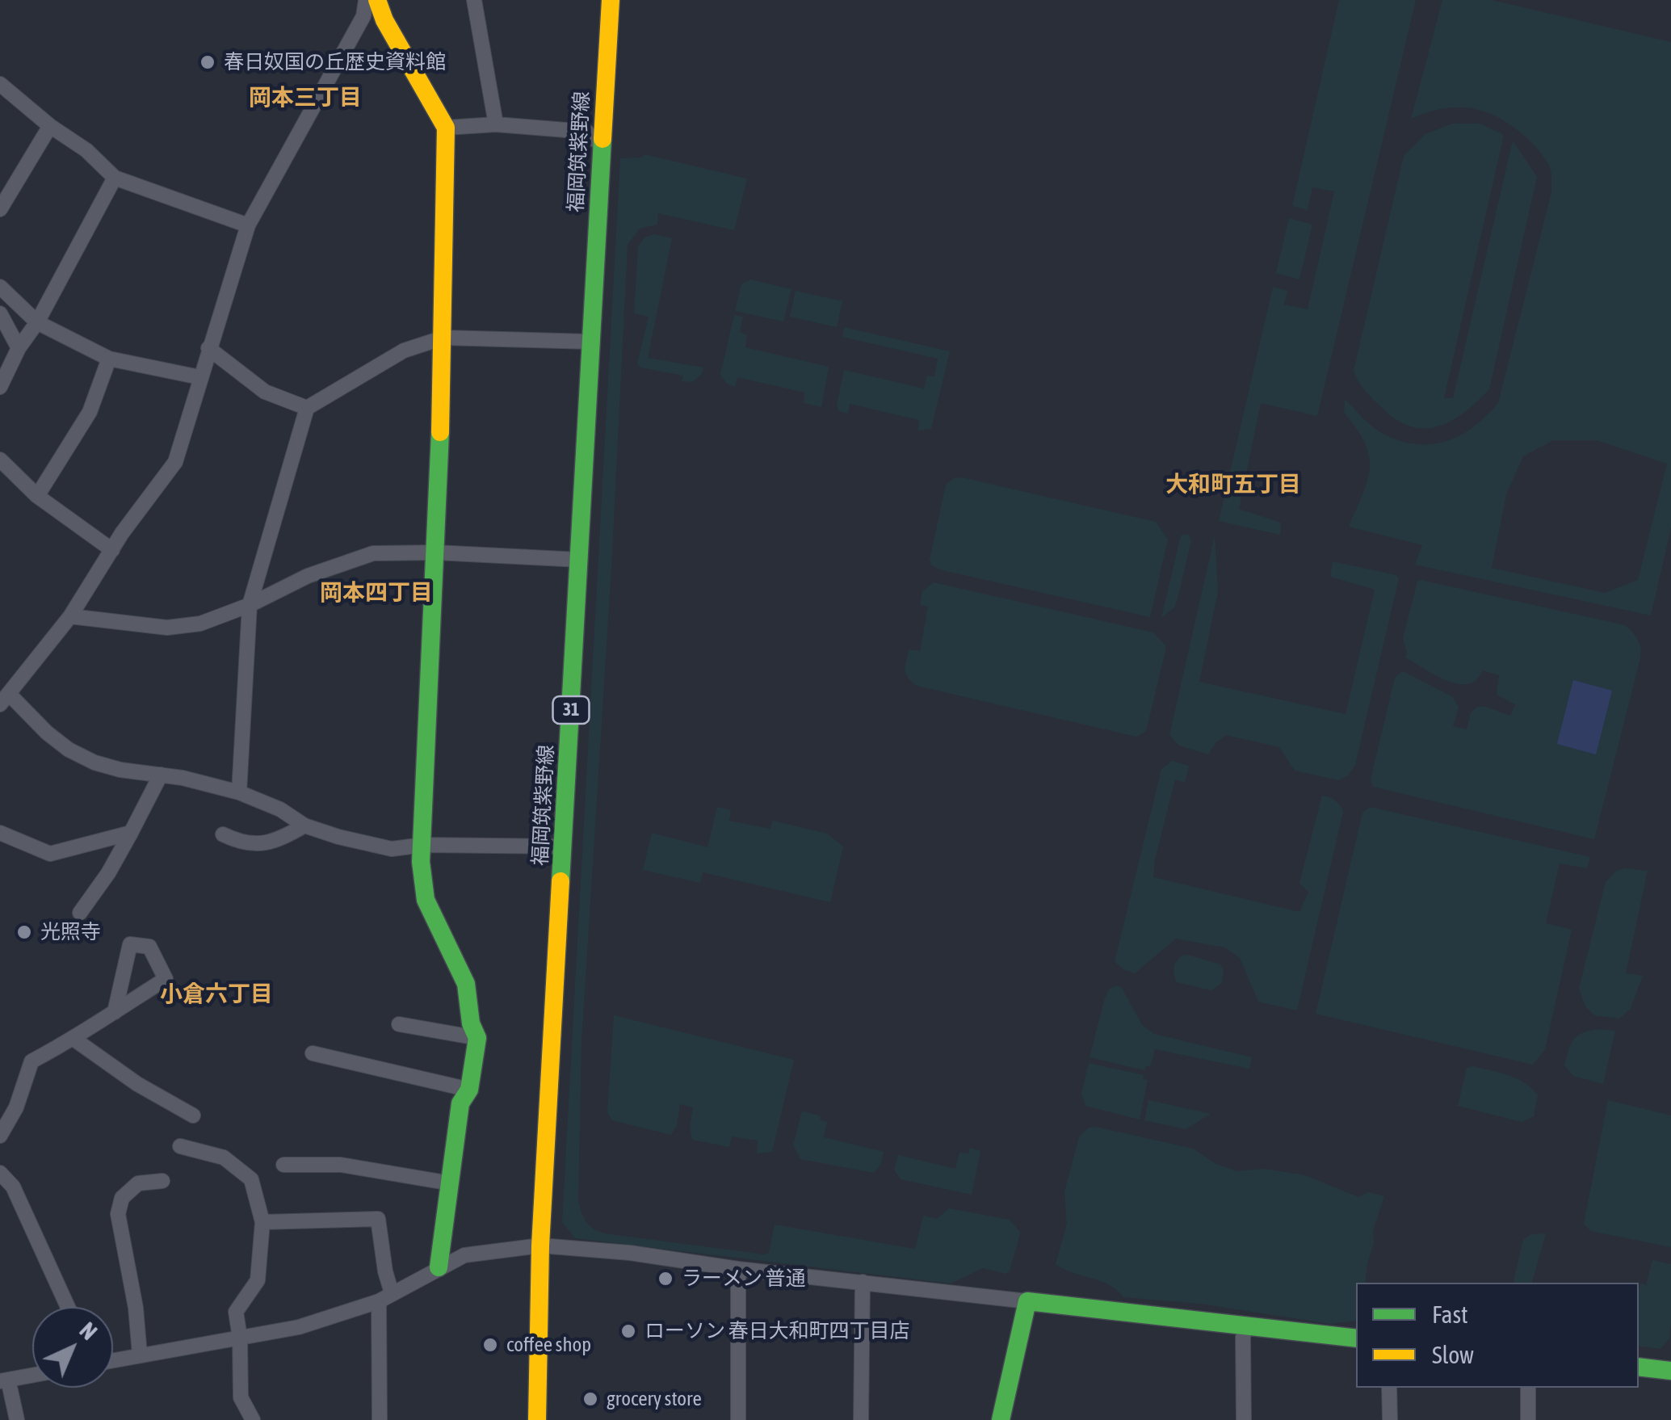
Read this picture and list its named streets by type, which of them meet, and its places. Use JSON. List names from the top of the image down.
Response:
{
  "streets": {
    "street": ["福岡筑紫野線", "31"]
  },
  "districts": [
    "岡本三丁目",
    "大和町五丁目",
    "岡本四丁目",
    "小倉六丁目"
  ],
  "places": [
    "春日奴国の丘歴史資料館",
    "光照寺",
    "ラーメン 普通",
    "ローソン 春日大和町四丁目店",
    "coffee shop",
    "grocery store"
  ],
  "legend": ["Fast", "Slow"],
  "north": "top right"
}
